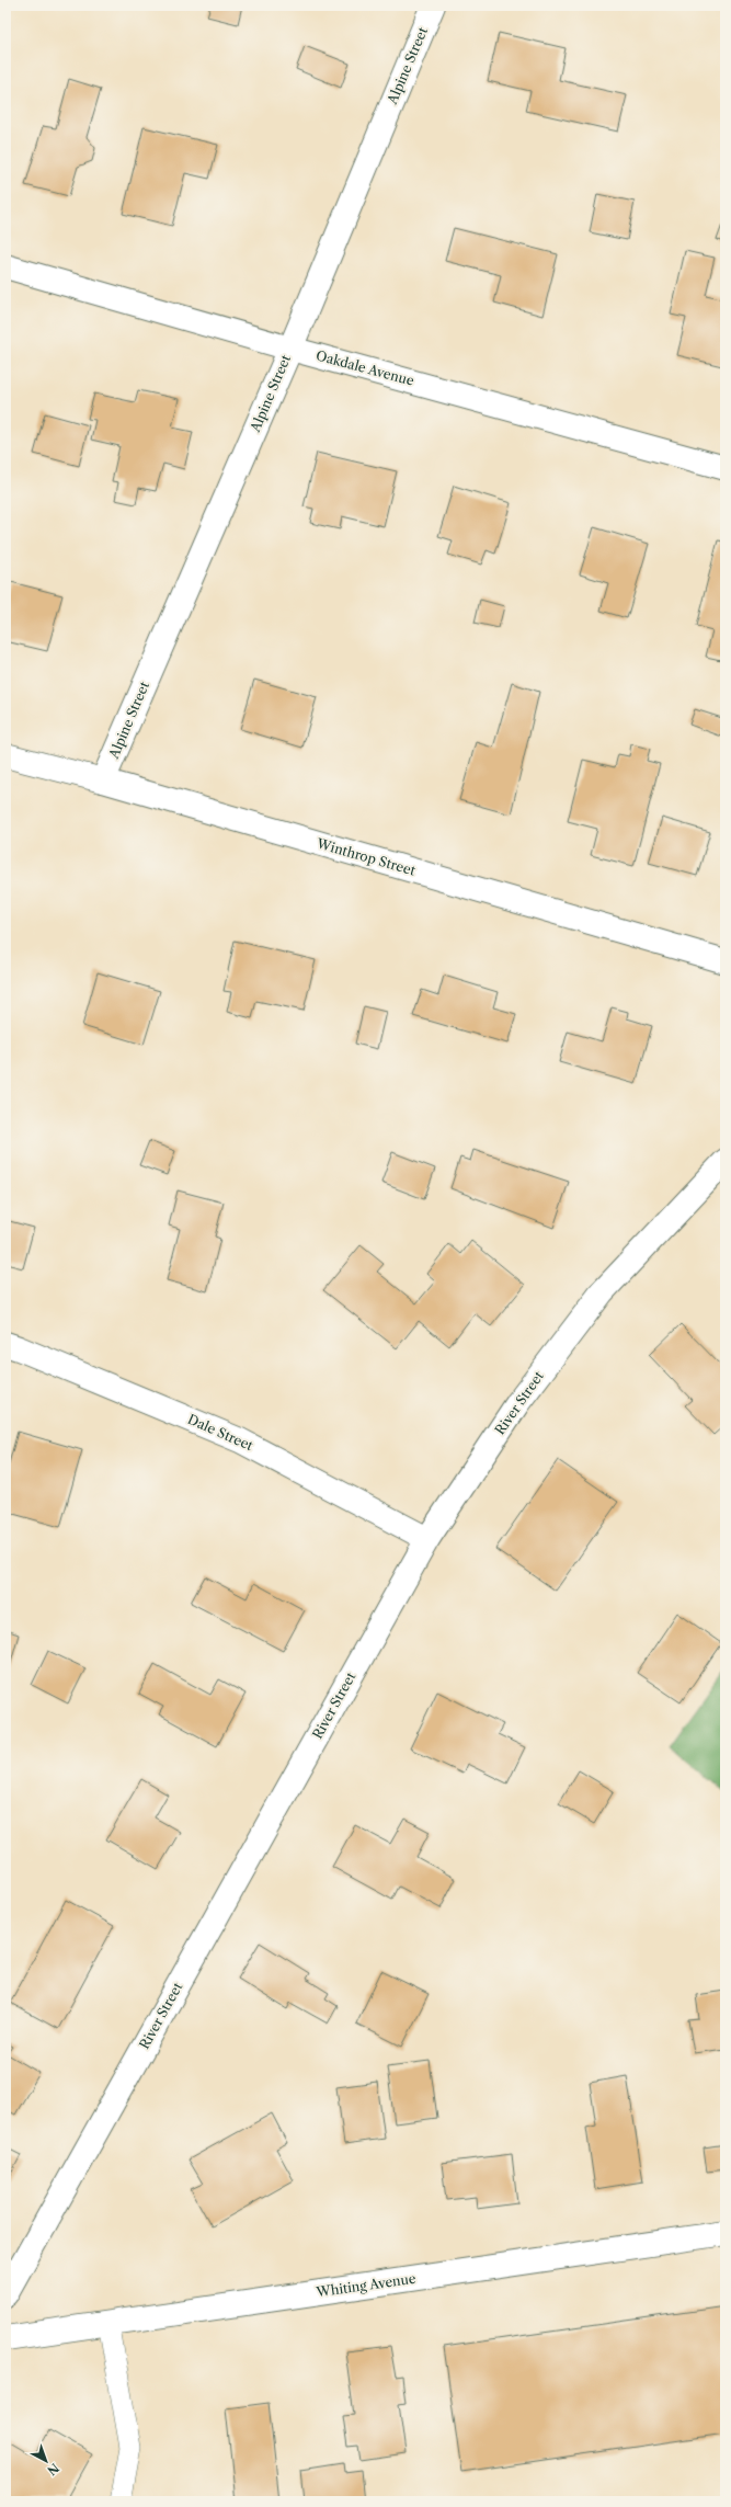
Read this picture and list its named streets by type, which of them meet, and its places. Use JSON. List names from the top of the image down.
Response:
{
  "streets": {
    "street": [
      "Alpine Street",
      "Oakdale Avenue",
      "Winthrop Street",
      "River Street",
      "Dale Street",
      "Whiting Avenue"
    ]
  },
  "crossings": [
    ["Alpine Street", "Oakdale Avenue"],
    ["Alpine Street", "Winthrop Street"],
    ["River Street", "Dale Street"]
  ],
  "north": "bottom right"
}
